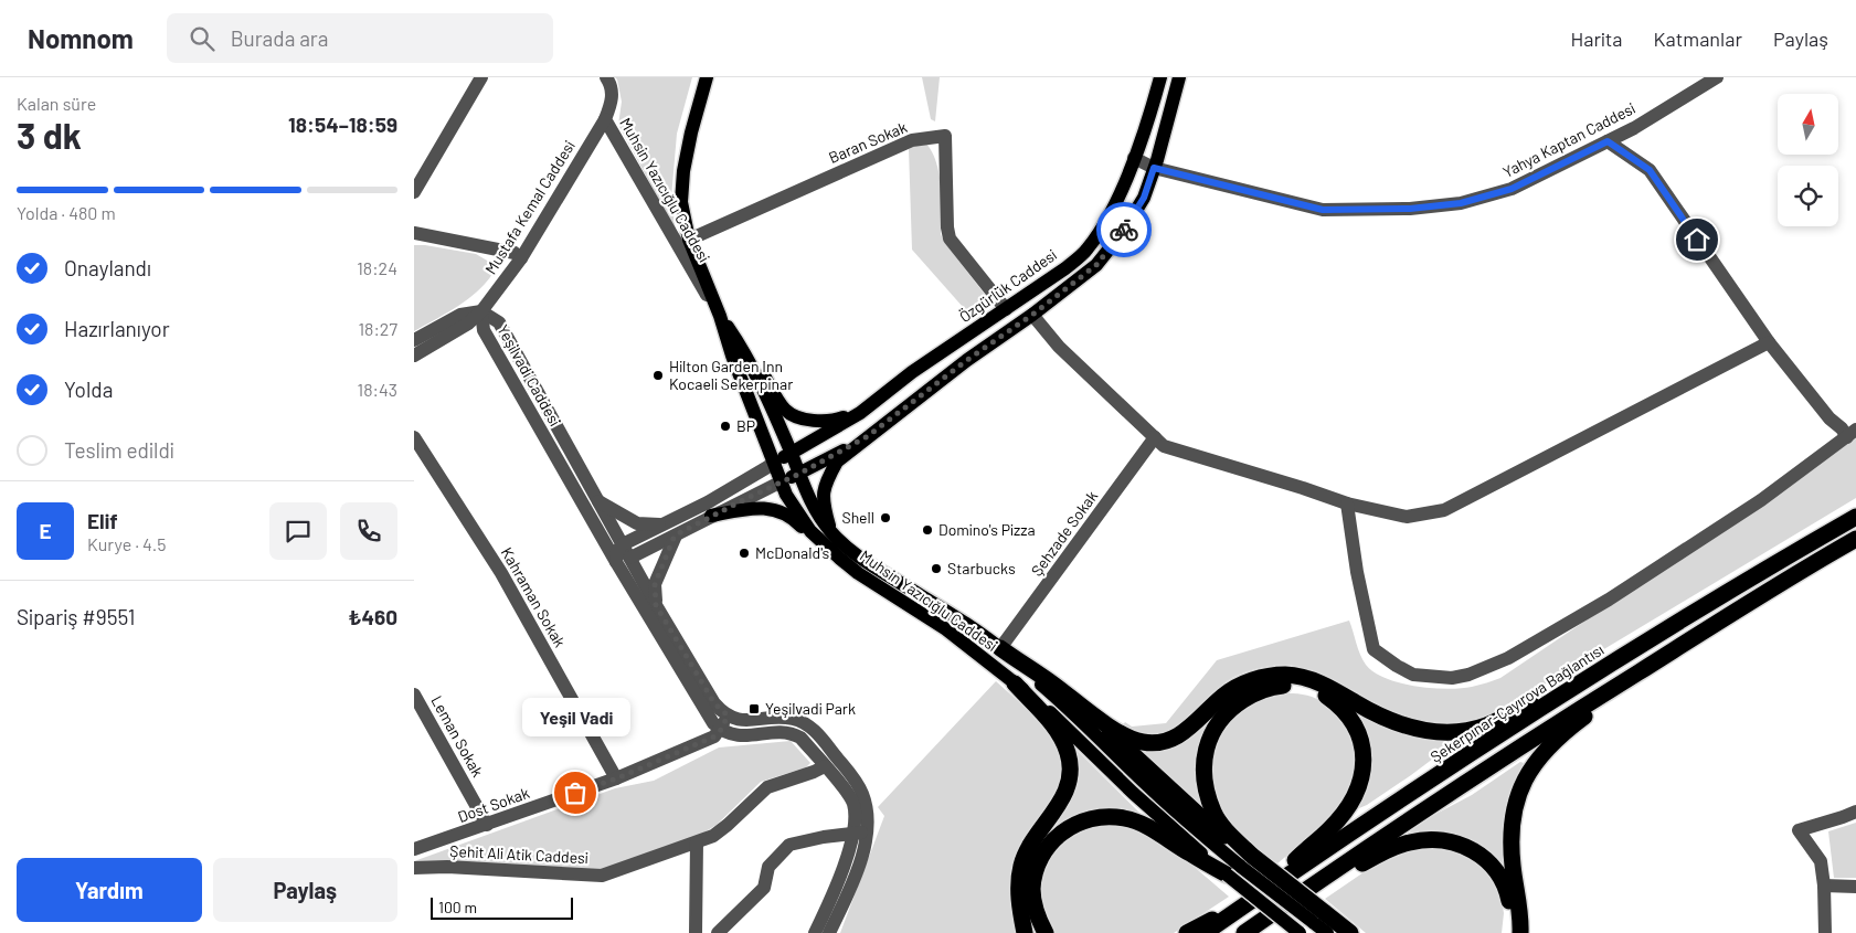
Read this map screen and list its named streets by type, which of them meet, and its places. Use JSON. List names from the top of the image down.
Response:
{
  "streets": {
    "highway": ["Şekerpınar-Çayırova Bağlantısı"],
    "main road": ["Muhsin Yazıcığlu Caddesi", "Özgürlük Caddesi"],
    "street": [
      "Yahya Kaptan Caddesi",
      "Baran Sokak",
      "Mustafa Kemal Caddesi",
      "Yeşilvadi Caddesi",
      "Şehzade Sokak",
      "Kahraman Sokak",
      "Leman Sokak",
      "Dost Sokak",
      "Şehit Ali Atik Caddesi"
    ]
  },
  "crossings": [
    ["Yahya Kaptan Caddesi", "Özgürlük Caddesi"],
    ["Baran Sokak", "Özgürlük Caddesi"],
    ["Muhsin Yazıcığlu Caddesi", "Mustafa Kemal Caddesi"],
    ["Muhsin Yazıcığlu Caddesi", "Özgürlük Caddesi"],
    ["Muhsin Yazıcığlu Caddesi", "Şehzade Sokak"],
    ["Mustafa Kemal Caddesi", "Yeşilvadi Caddesi"],
    ["Yeşilvadi Caddesi", "Dost Sokak"],
    ["Kahraman Sokak", "Dost Sokak"],
    ["Leman Sokak", "Dost Sokak"]
  ],
  "places": {
    "other": [
      "Hilton Garden Inn Kocaeli Sekerpinar",
      "BP",
      "Shell",
      "Domino's Pizza",
      "McDonald's",
      "Starbucks",
      "Yeşil Vadi"
    ],
    "transit": ["Yeşilvadi Park"]
  },
  "scale_bar": "100 m",
  "north": "top",
  "page": {
    "header": "Nomnom",
    "search": "Burada ara",
    "nav": ["Harita", "Katmanlar", "Paylaş"],
    "heading": ["3 dk", "Kalan süre", "18:54–18:59"],
    "panel": [
      "Elif",
      "Kurye · 4.5",
      "Sipariş #9551",
      "₺460"
    ],
    "bar": "Yolda · 480 m",
    "list": [
      ["Onaylandı", "18:24"],
      ["Hazırlanıyor", "18:27"],
      ["Yolda", "18:43"],
      "Teslim edildi"
    ],
    "round": "E",
    "bubble": "Yeşil Vadi",
    "buttons": ["Yardım", "Paylaş"],
    "scale": "100 m"
  }
}
